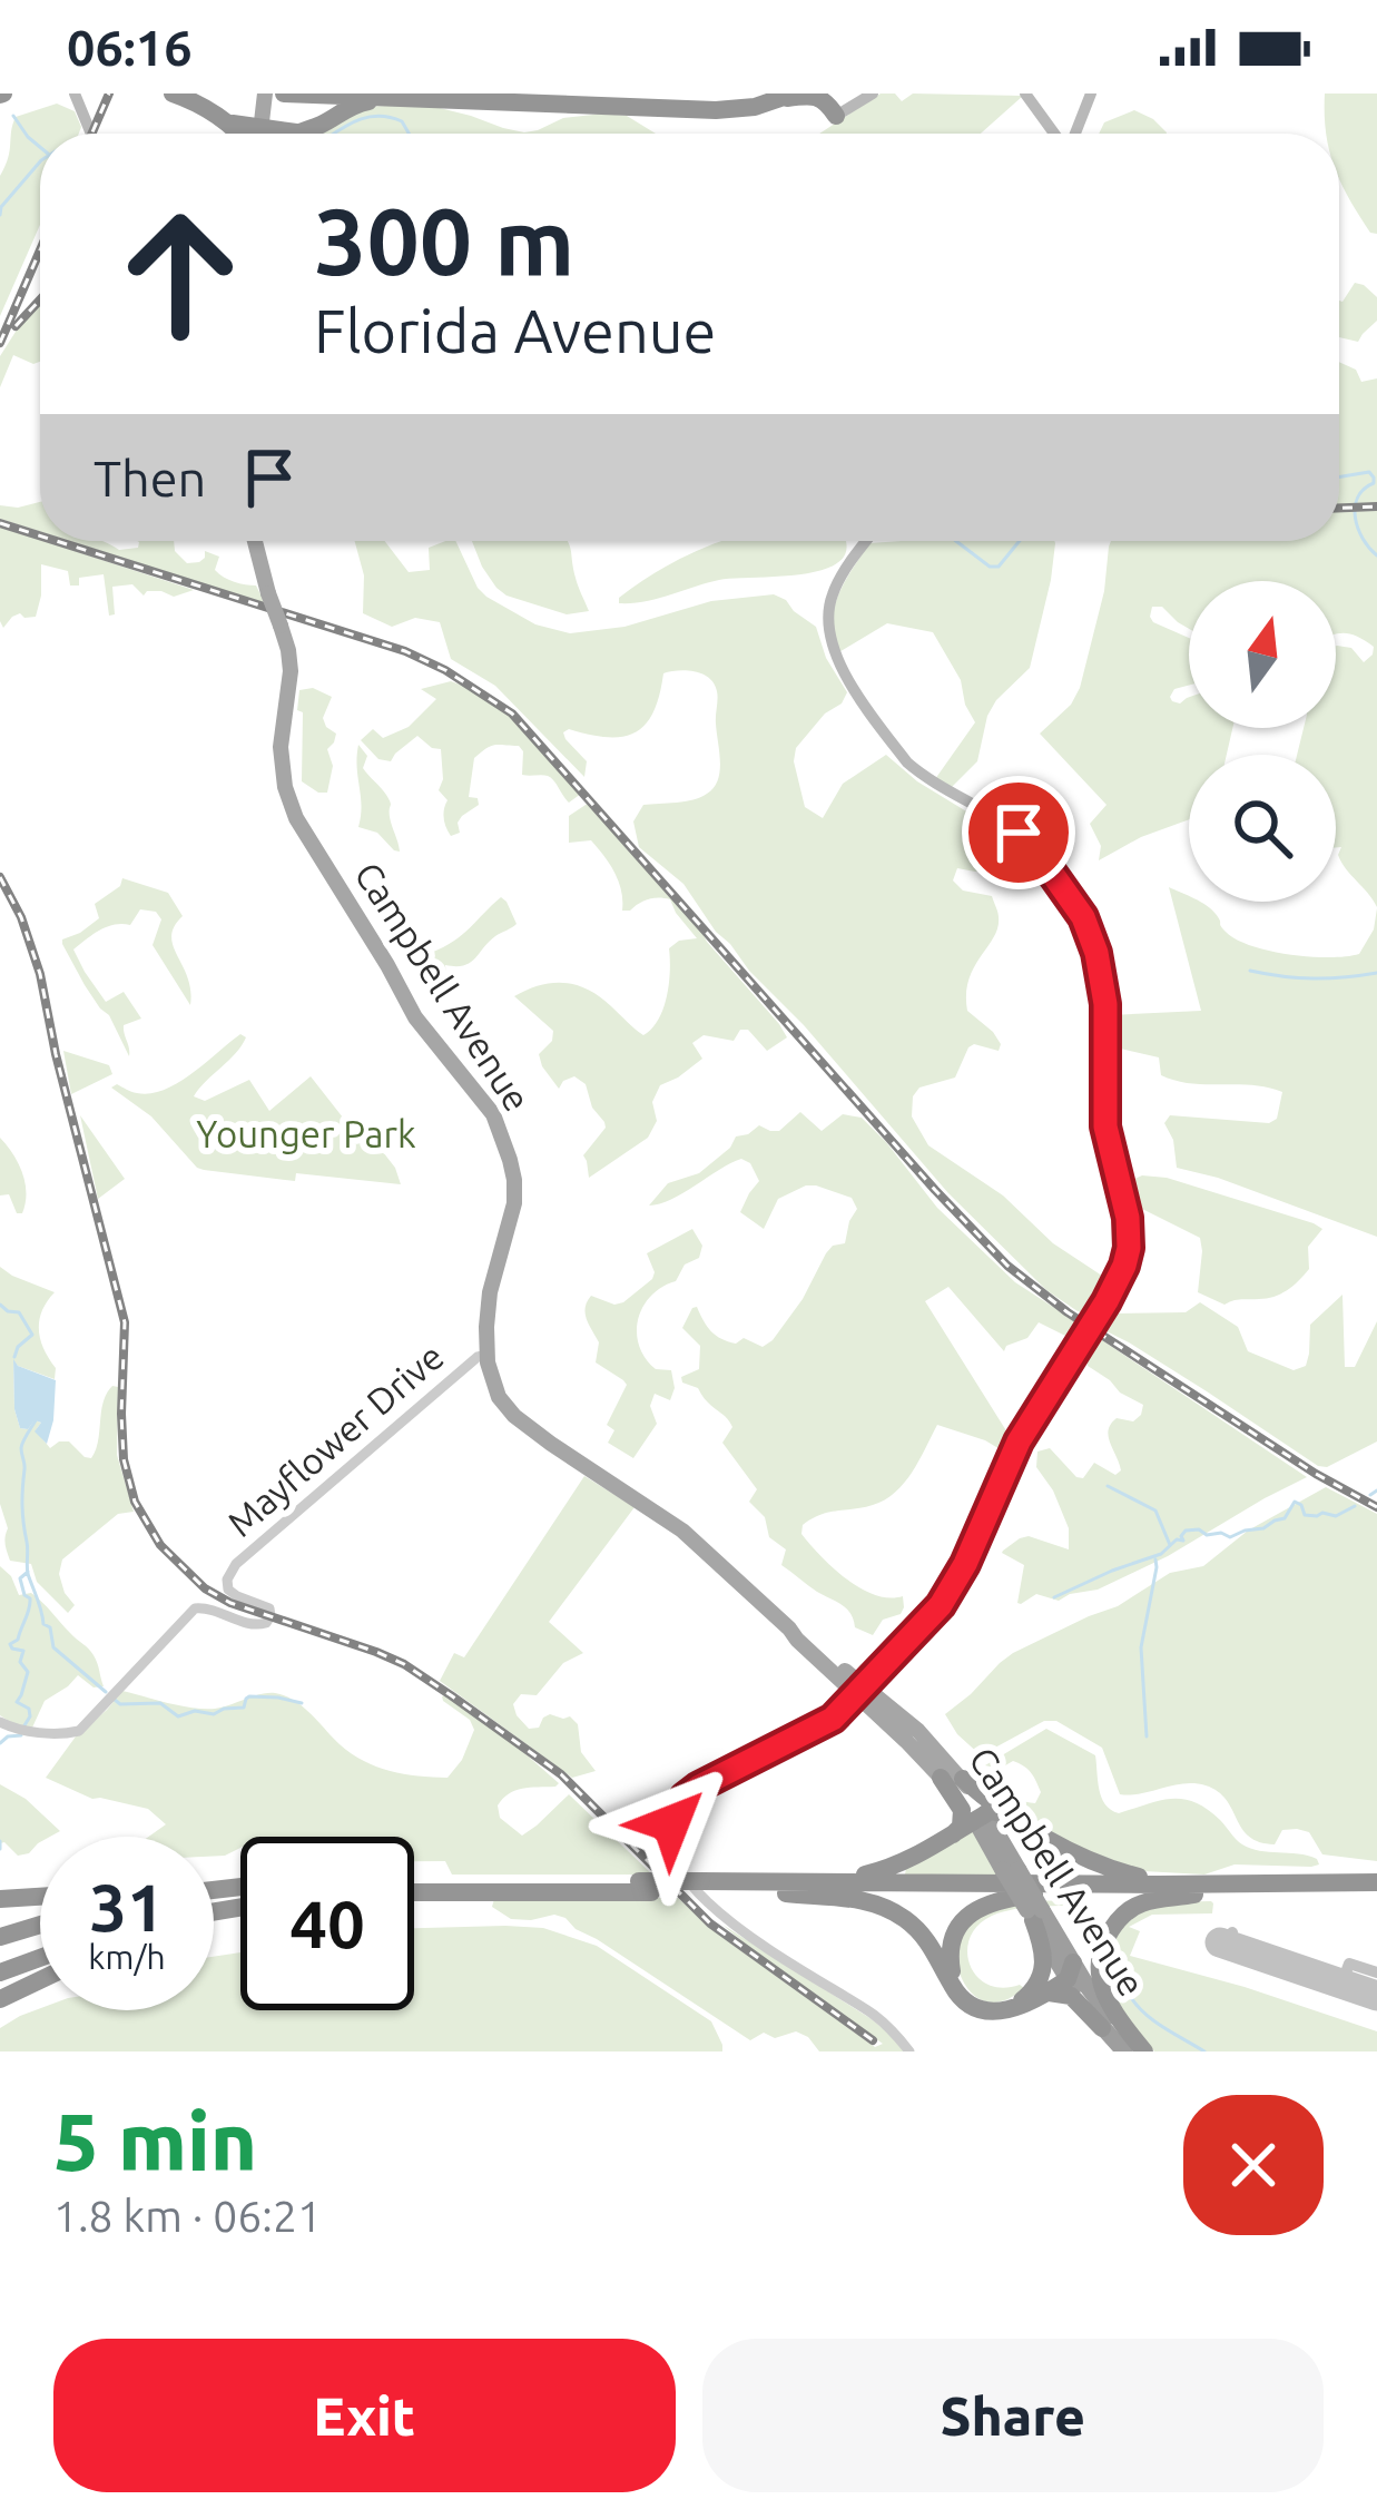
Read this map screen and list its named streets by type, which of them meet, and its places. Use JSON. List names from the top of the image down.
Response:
{
  "streets": {
    "highway": ["Campbell Avenue"],
    "street": ["Mayflower Drive"]
  },
  "crossings": [
    ["Campbell Avenue", "Mayflower Drive"]
  ],
  "parks": ["Younger Park"],
  "north": "top",
  "page": {
    "status": "06:16",
    "turn": ["300 m", "Florida Avenue"],
    "then": "Then",
    "speed": "31 km/h",
    "limit": "40",
    "heading": ["5 min", "1.8 km · 06:21"],
    "buttons": ["Exit", "Share"]
  }
}
